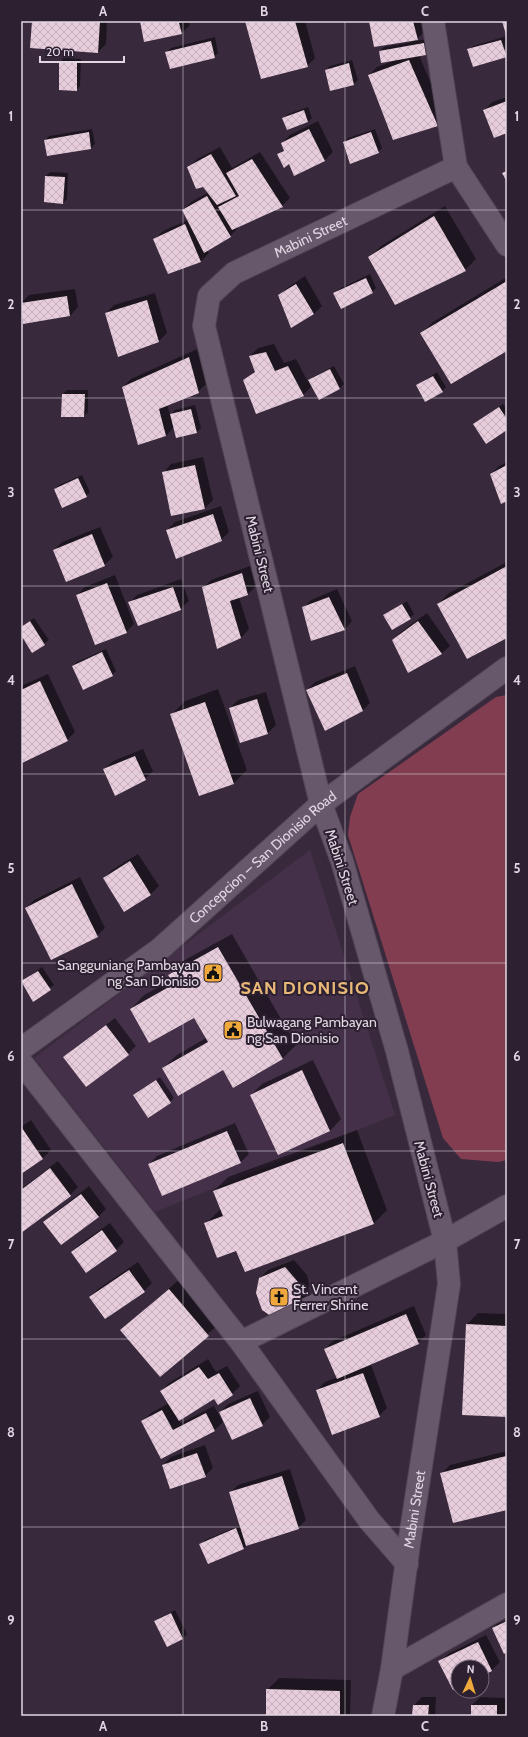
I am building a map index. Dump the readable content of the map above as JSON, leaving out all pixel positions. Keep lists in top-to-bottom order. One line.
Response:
{"streets":{"street":["Mabini Street","Concepcion – San Dionisio Road"]},"crossings":[["Mabini Street","Concepcion – San Dionisio Road"]],"districts":["SAN DIONISIO"],"places":{"public building":["Sangguniang Pambayan ng San Dionisio","Bulwagang Pambayan ng San Dionisio"],"church":["St. Vincent Ferrer Shrine"]},"scale_bar":"20 m","north":"top","grid":{"columns":["A","B","C"],"rows":["1","2","3","4","5","6","7","8","9"]}}
